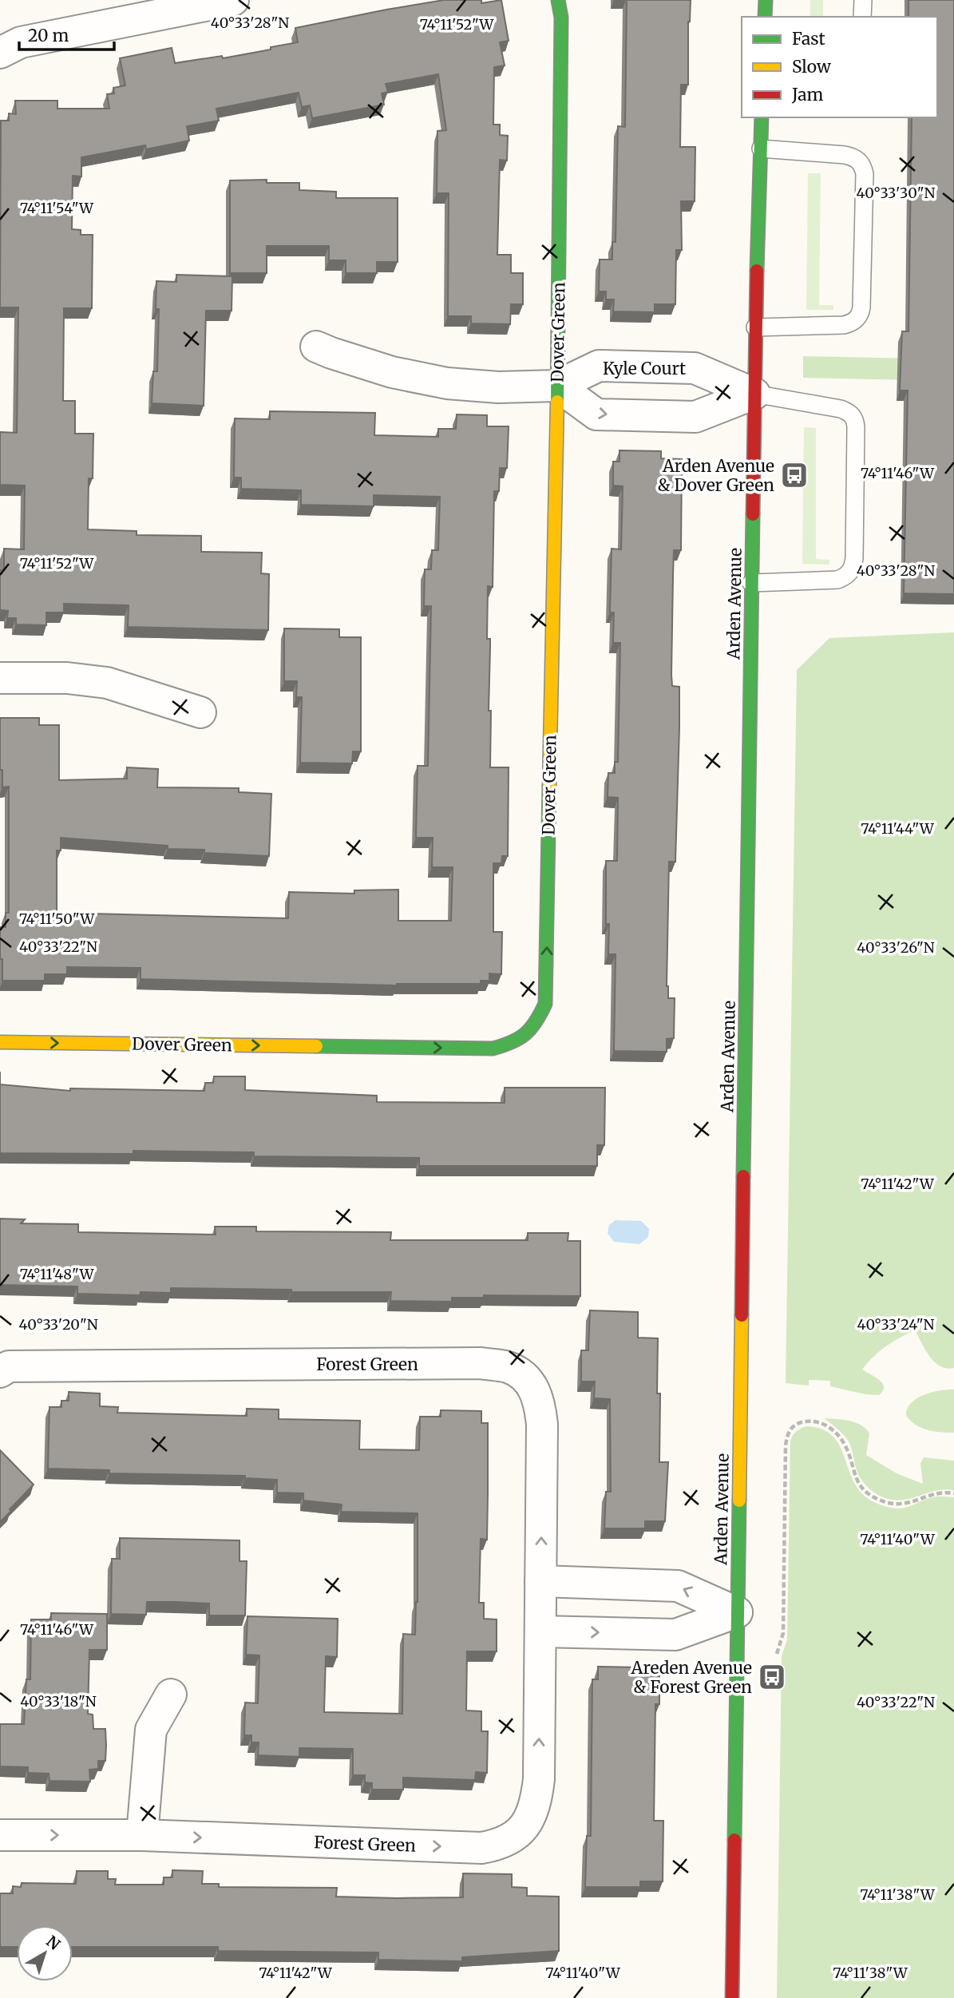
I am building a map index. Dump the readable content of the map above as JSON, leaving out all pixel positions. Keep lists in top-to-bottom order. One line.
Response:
{"streets":{"street":["Dover Green","Kyle Court","Arden Avenue","Forest Green"]},"crossings":[["Dover Green","Kyle Court"],["Kyle Court","Arden Avenue"]],"places":{"bus stop":["Arden Avenue & Dover Green","Areden Avenue & Forest Green"]},"legend":["Fast","Slow","Jam"],"scale_bar":"20 m","north":"top right","coordinates":["40°33'28\"N","74°11'52\"W","40°33'30\"N","74°11'54\"W","74°11'46\"W","74°11'44\"W","74°11'50\"W","40°33'22\"N","40°33'26\"N","74°11'42\"W","74°11'48\"W","40°33'20\"N","40°33'24\"N","74°11'40\"W","40°33'18\"N","74°11'38\"W"]}
